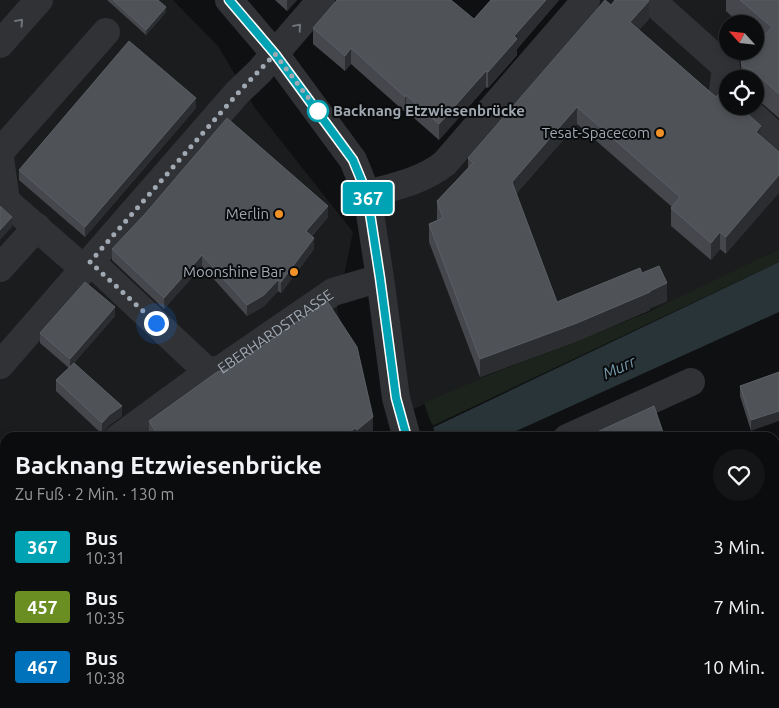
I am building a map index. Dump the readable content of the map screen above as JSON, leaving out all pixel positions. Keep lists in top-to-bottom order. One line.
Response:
{"streets":{"street":["EBERHARDSTRASSE"]},"water":["Murr"],"places":["Backnang Etzwiesenbrücke","Tesat-Spacecom","Merlin","Moonshine Bar"],"lines":["bus line 367"],"north":"top left","page":{"on_map":"367","heading":["Backnang Etzwiesenbrücke","Zu Fuß · 2 Min. · 130 m"],"list":[{"mark":"367","name":"Bus","note":"10:31","value":"3 Min."},{"mark":"457","name":"Bus","note":"10:35","value":"7 Min."},{"mark":"467","name":"Bus","note":"10:38","value":"10 Min."}]}}
